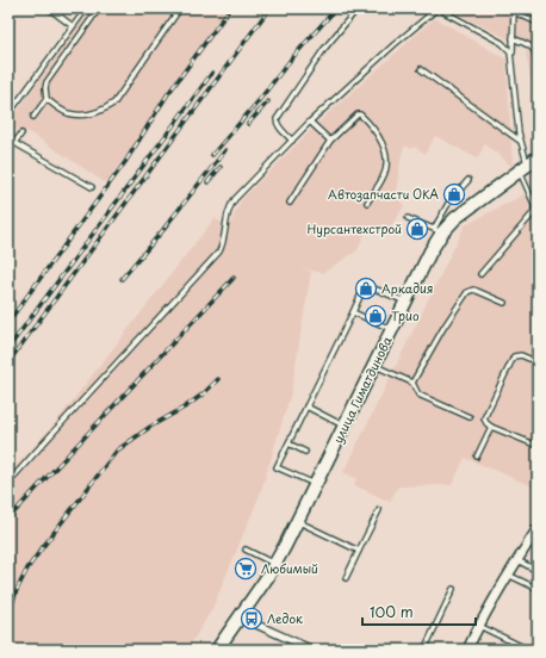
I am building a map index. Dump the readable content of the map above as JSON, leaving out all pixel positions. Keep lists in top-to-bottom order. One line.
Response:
{"streets":{"main road":["улица Гиматдинова"]},"places":{"shop":["Автозапчасти ОКА","Нурсантехстрой","Аркадия","Трио"],"supermarket":["Любимый"],"bus stop":["Ледок"]},"scale_bar":"100 m"}
